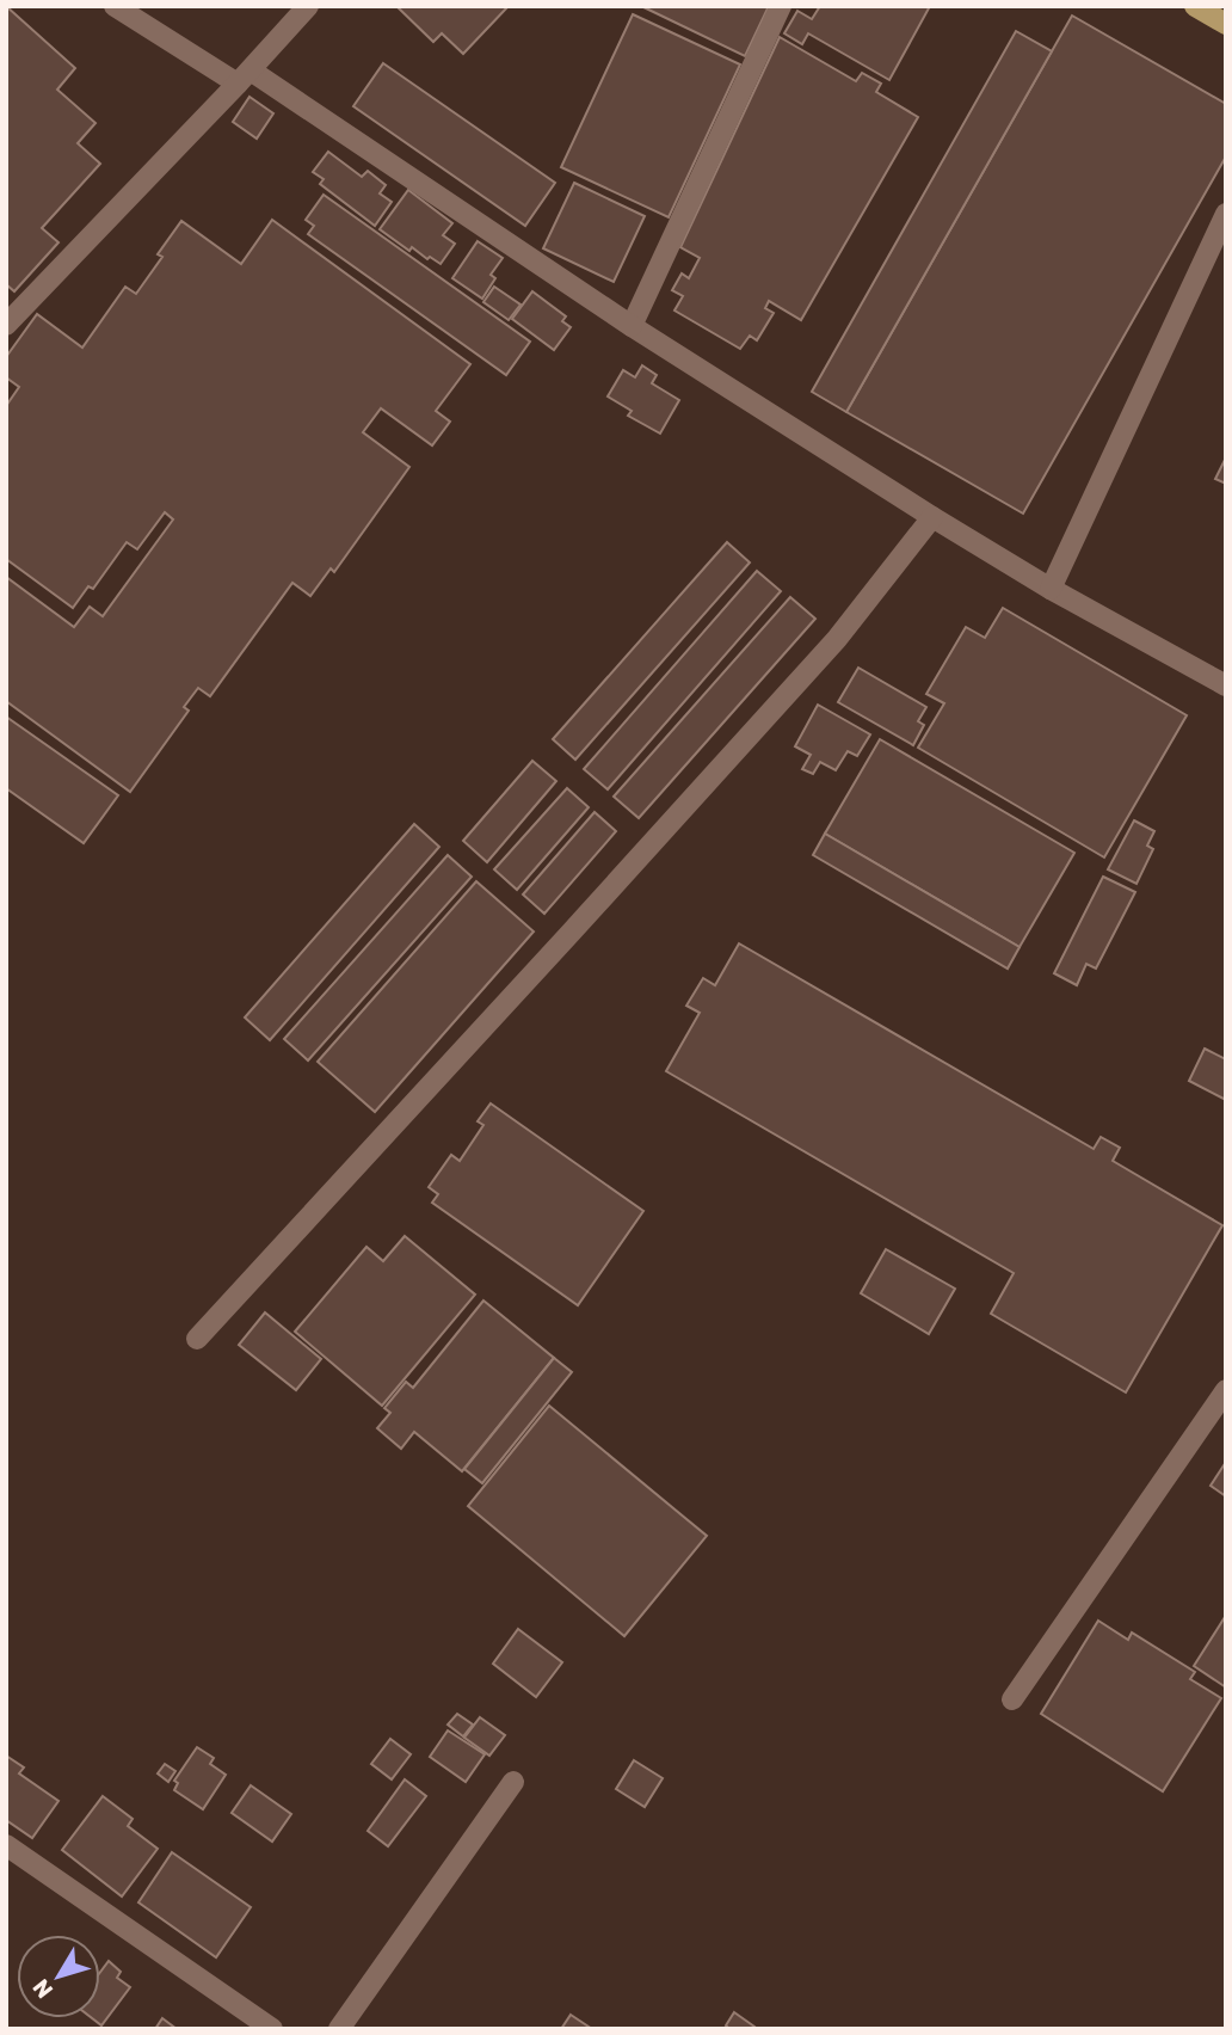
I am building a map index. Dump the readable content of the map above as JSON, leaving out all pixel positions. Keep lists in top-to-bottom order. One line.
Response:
{"north":"bottom left"}
